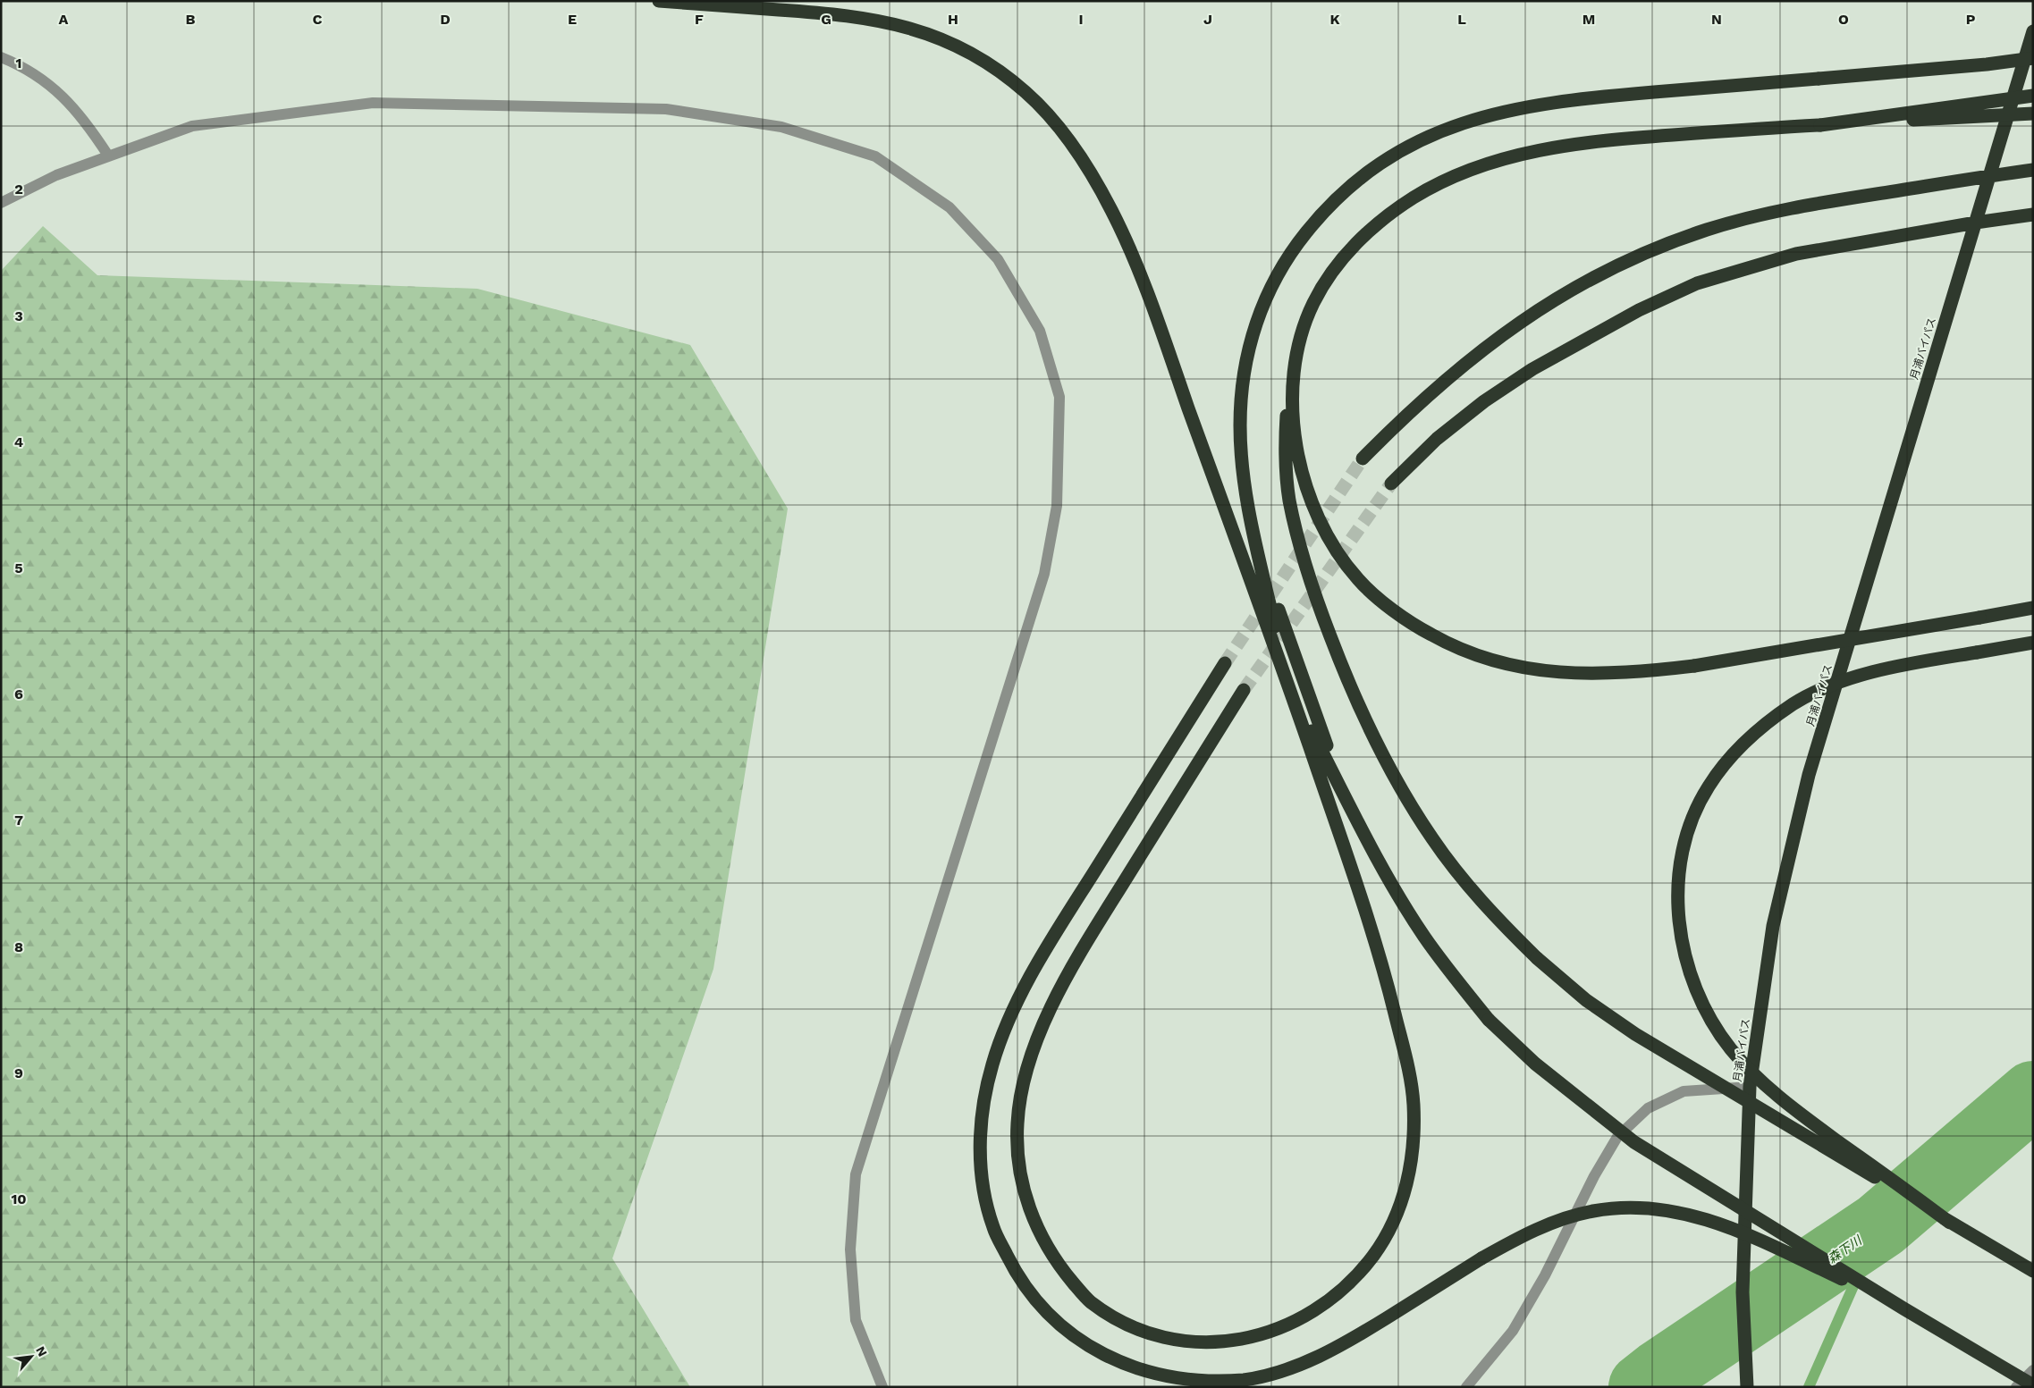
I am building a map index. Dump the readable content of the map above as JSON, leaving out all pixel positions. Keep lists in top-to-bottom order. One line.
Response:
{"streets":{"highway":["月浦バイパス"]},"water":["森下川"],"north":"top right","grid":{"columns":["A","B","C","D","E","F","G","H","I","J","K","L","M","N","O","P"],"rows":["1","2","3","4","5","6","7","8","9","10"]}}
